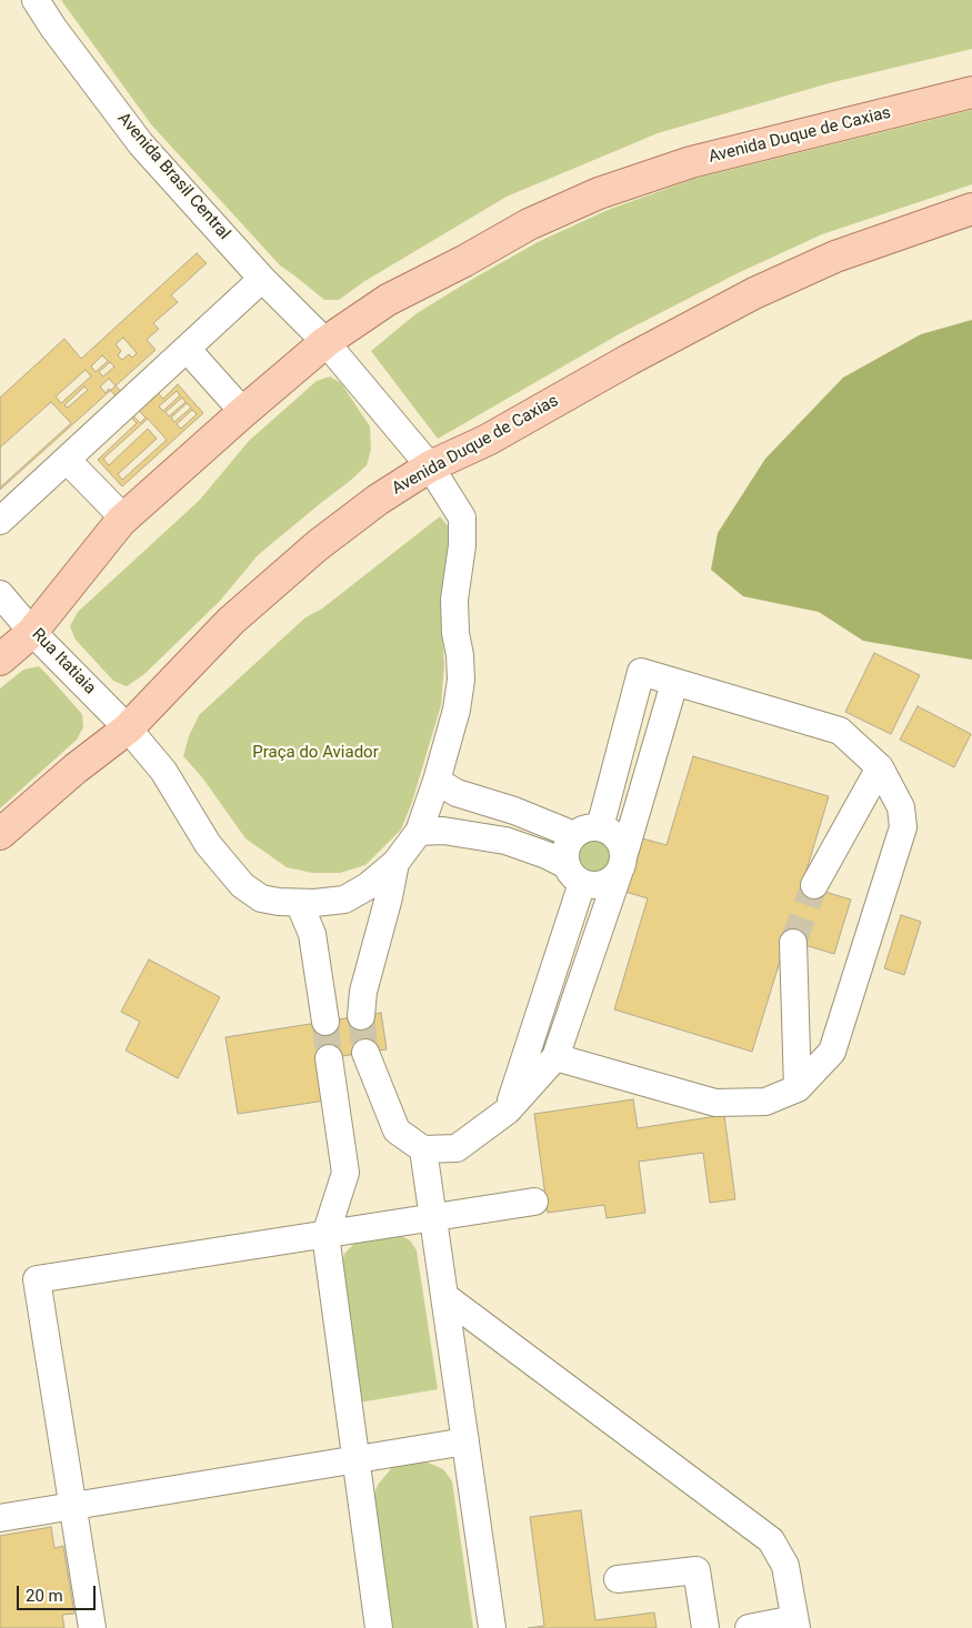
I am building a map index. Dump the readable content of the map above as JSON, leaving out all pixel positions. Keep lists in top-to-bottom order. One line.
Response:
{"streets":{"main road":["Avenida Duque de Caxias"],"street":["Avenida Brasil Central","Rua Itatiaia"]},"crossings":[["Avenida Duque de Caxias","Avenida Brasil Central"],["Avenida Duque de Caxias","Rua Itatiaia"],["Avenida Brasil Central","Rua Itatiaia"]],"parks":["Praça do Aviador"],"scale_bar":"20 m"}
